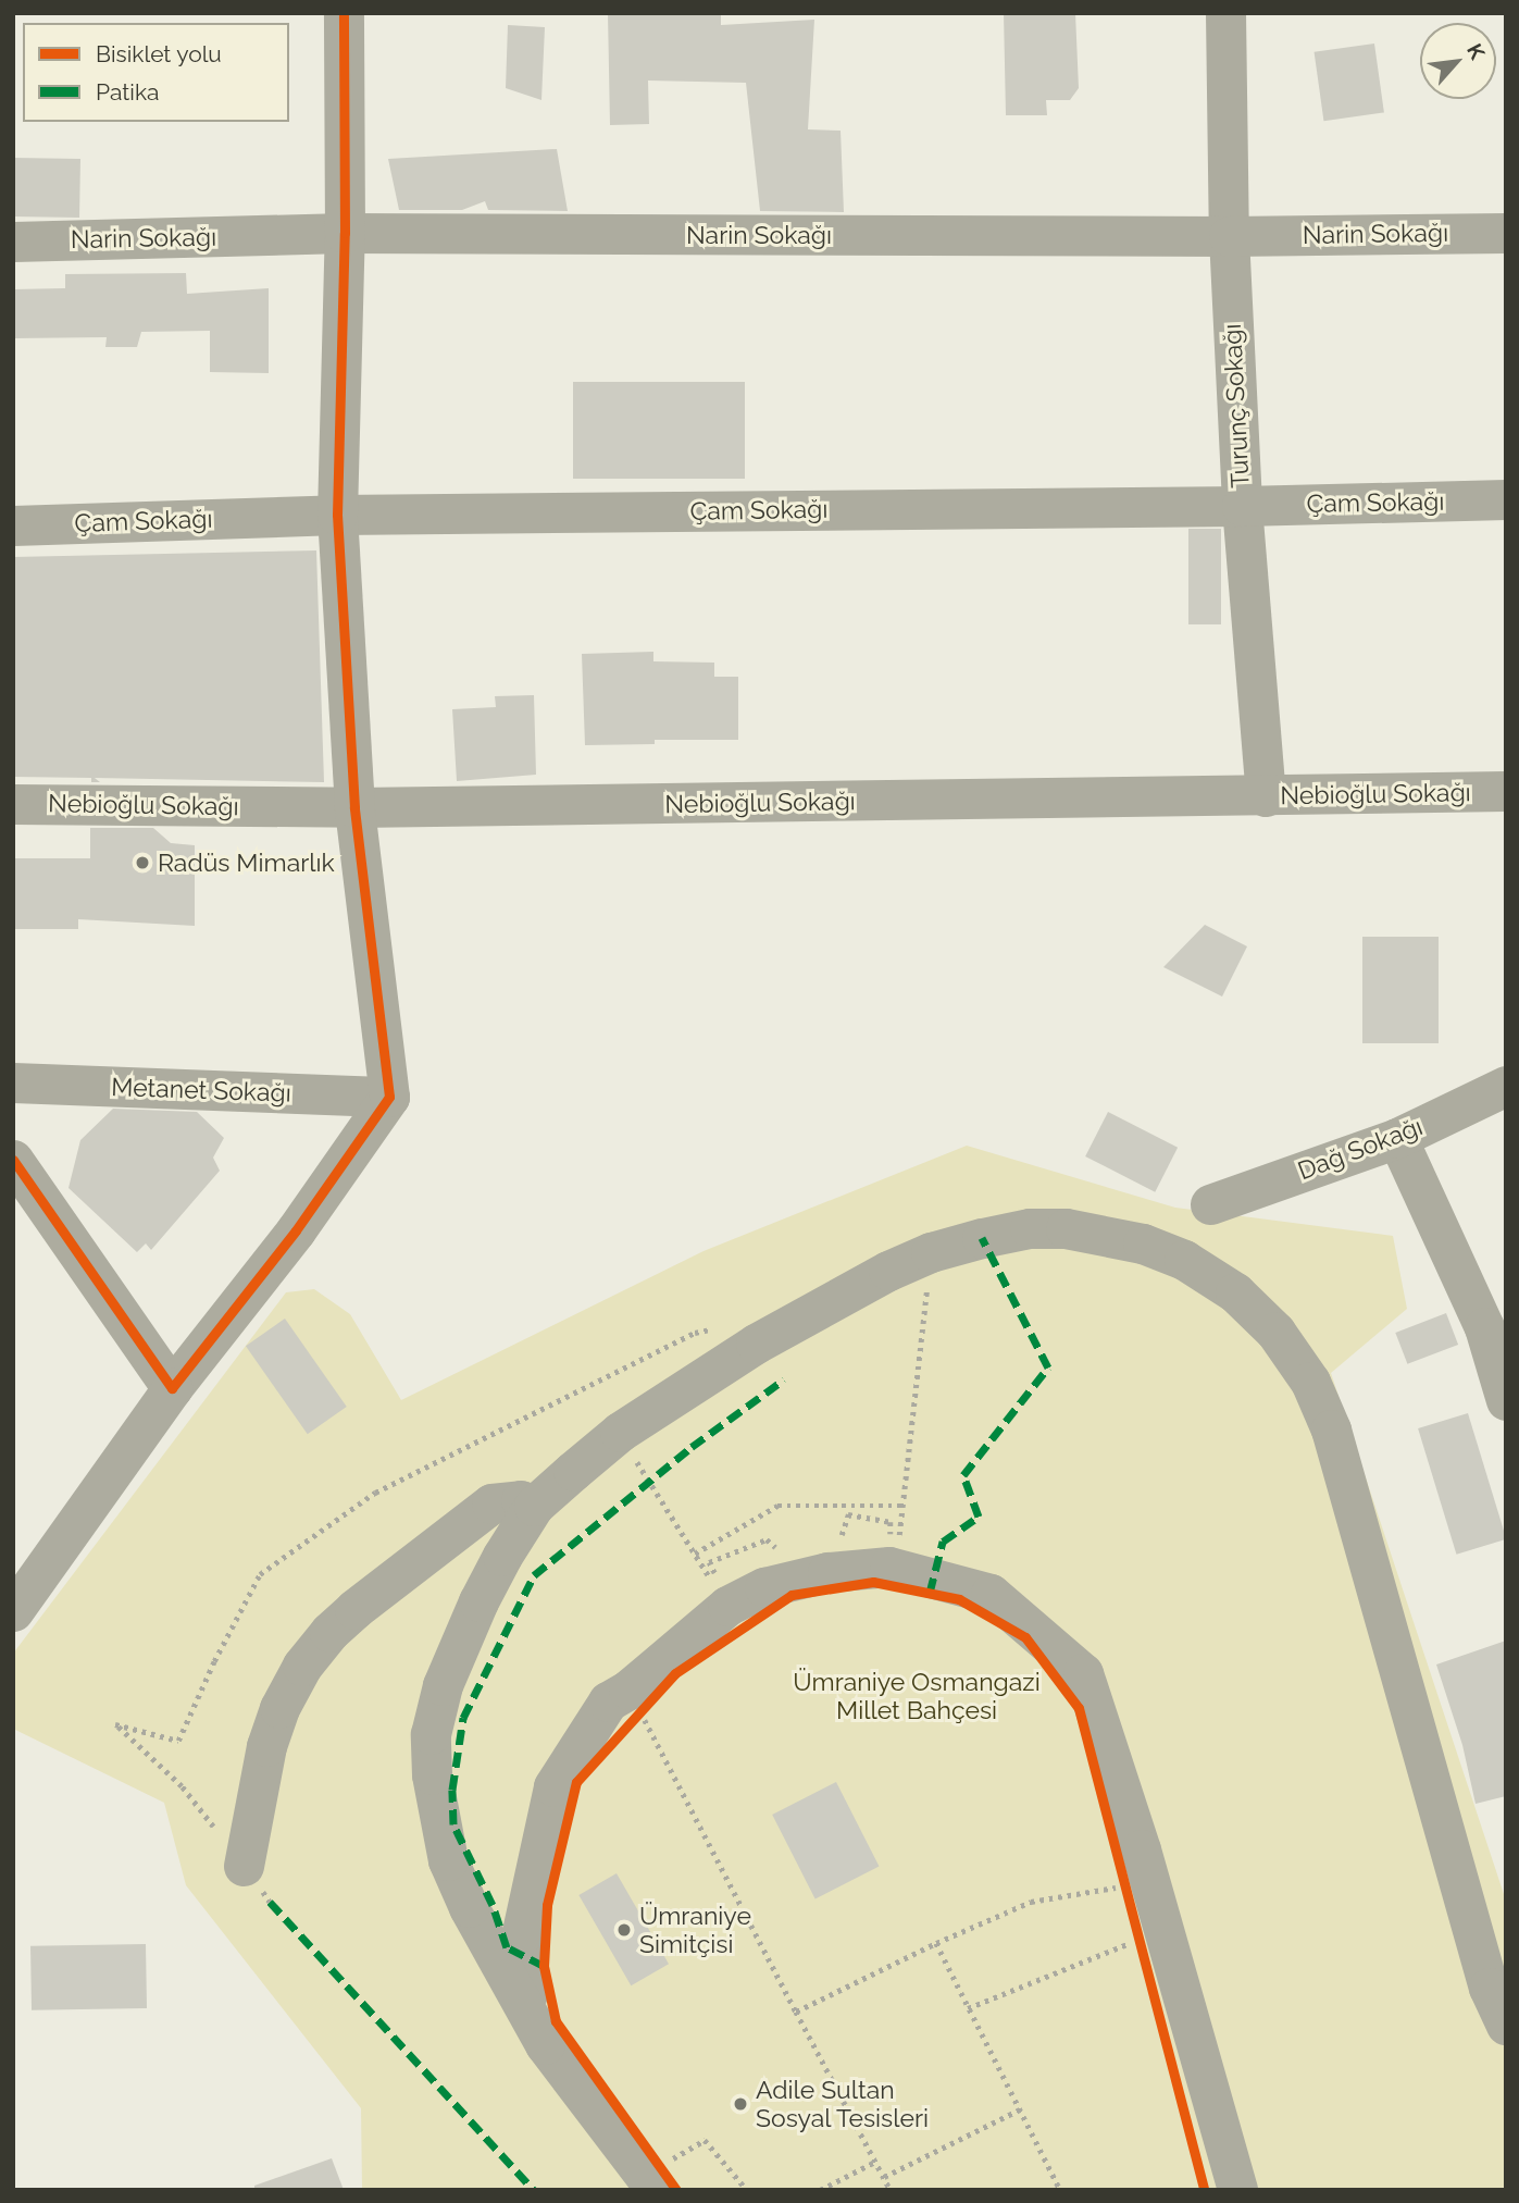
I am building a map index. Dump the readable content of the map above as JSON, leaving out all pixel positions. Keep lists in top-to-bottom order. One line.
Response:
{"streets":{"street":["Narin Sokağı","Turunç Sokağı","Çam Sokağı","Nebioğlu Sokağı","Metanet Sokağı","Dağ Sokağı"]},"crossings":[["Narin Sokağı","Turunç Sokağı"],["Turunç Sokağı","Çam Sokağı"],["Turunç Sokağı","Nebioğlu Sokağı"]],"parks":["Ümraniye Osmangazi Millet Bahçesi"],"places":["Radüs Mimarlık","Ümraniye Simitçisi","Adile Sultan Sosyal Tesisleri"],"legend":["Bisiklet yolu","Patika"],"north":"top right"}
